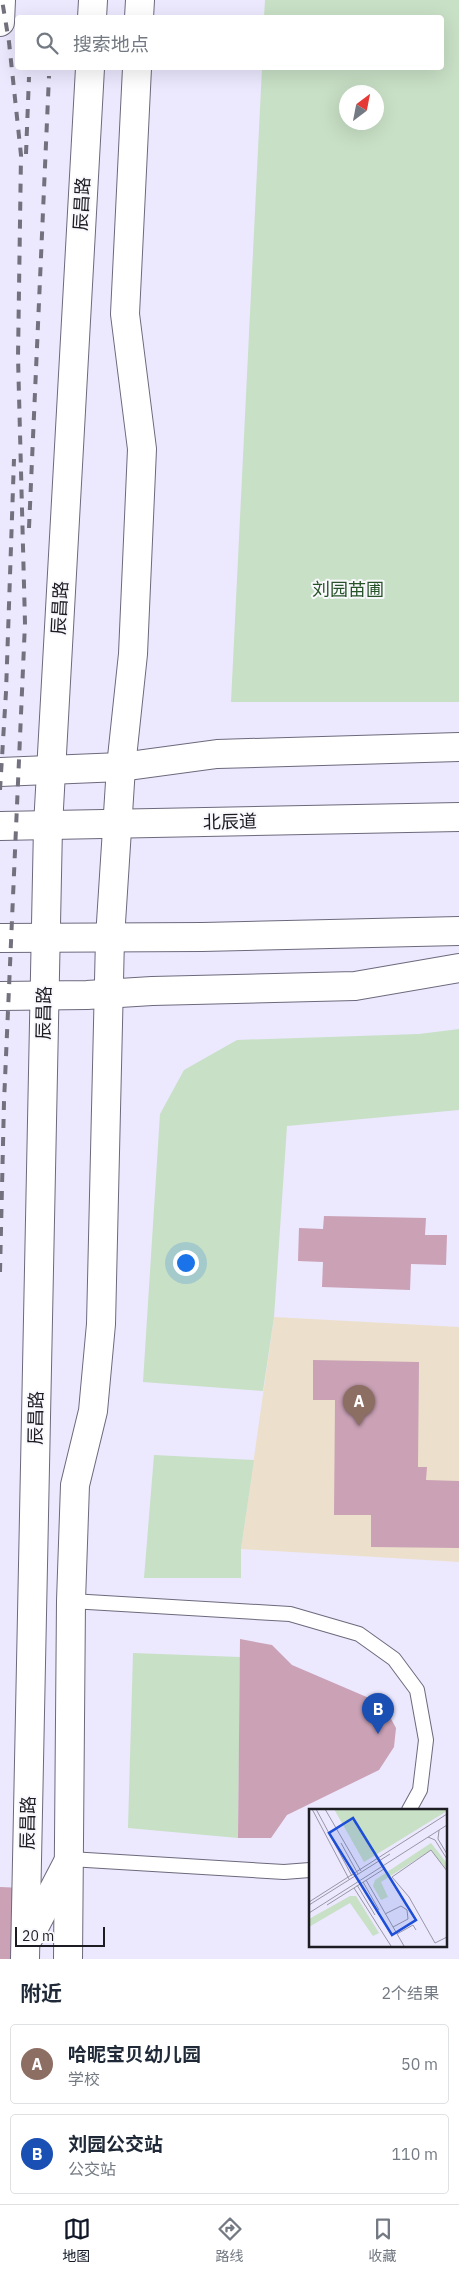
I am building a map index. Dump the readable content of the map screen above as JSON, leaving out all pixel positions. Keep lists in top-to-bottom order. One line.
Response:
{"streets":{"main road":["辰昌路","北辰道"]},"crossings":[["辰昌路","北辰道"]],"parks":["刘园苗圃"],"scale_bar":"20 m","north":"top right","page":{"search":"搜索地点","pins":["A","B"],"scale":"20 m","heading":["附近","2个结果"],"list":[{"mark":"A","name":"哈昵宝贝幼儿园","note":"学校","value":"50 m"},{"mark":"B","name":"刘园公交站","note":"公交站","value":"110 m"}],"nav":["地图","路线","收藏"]}}
